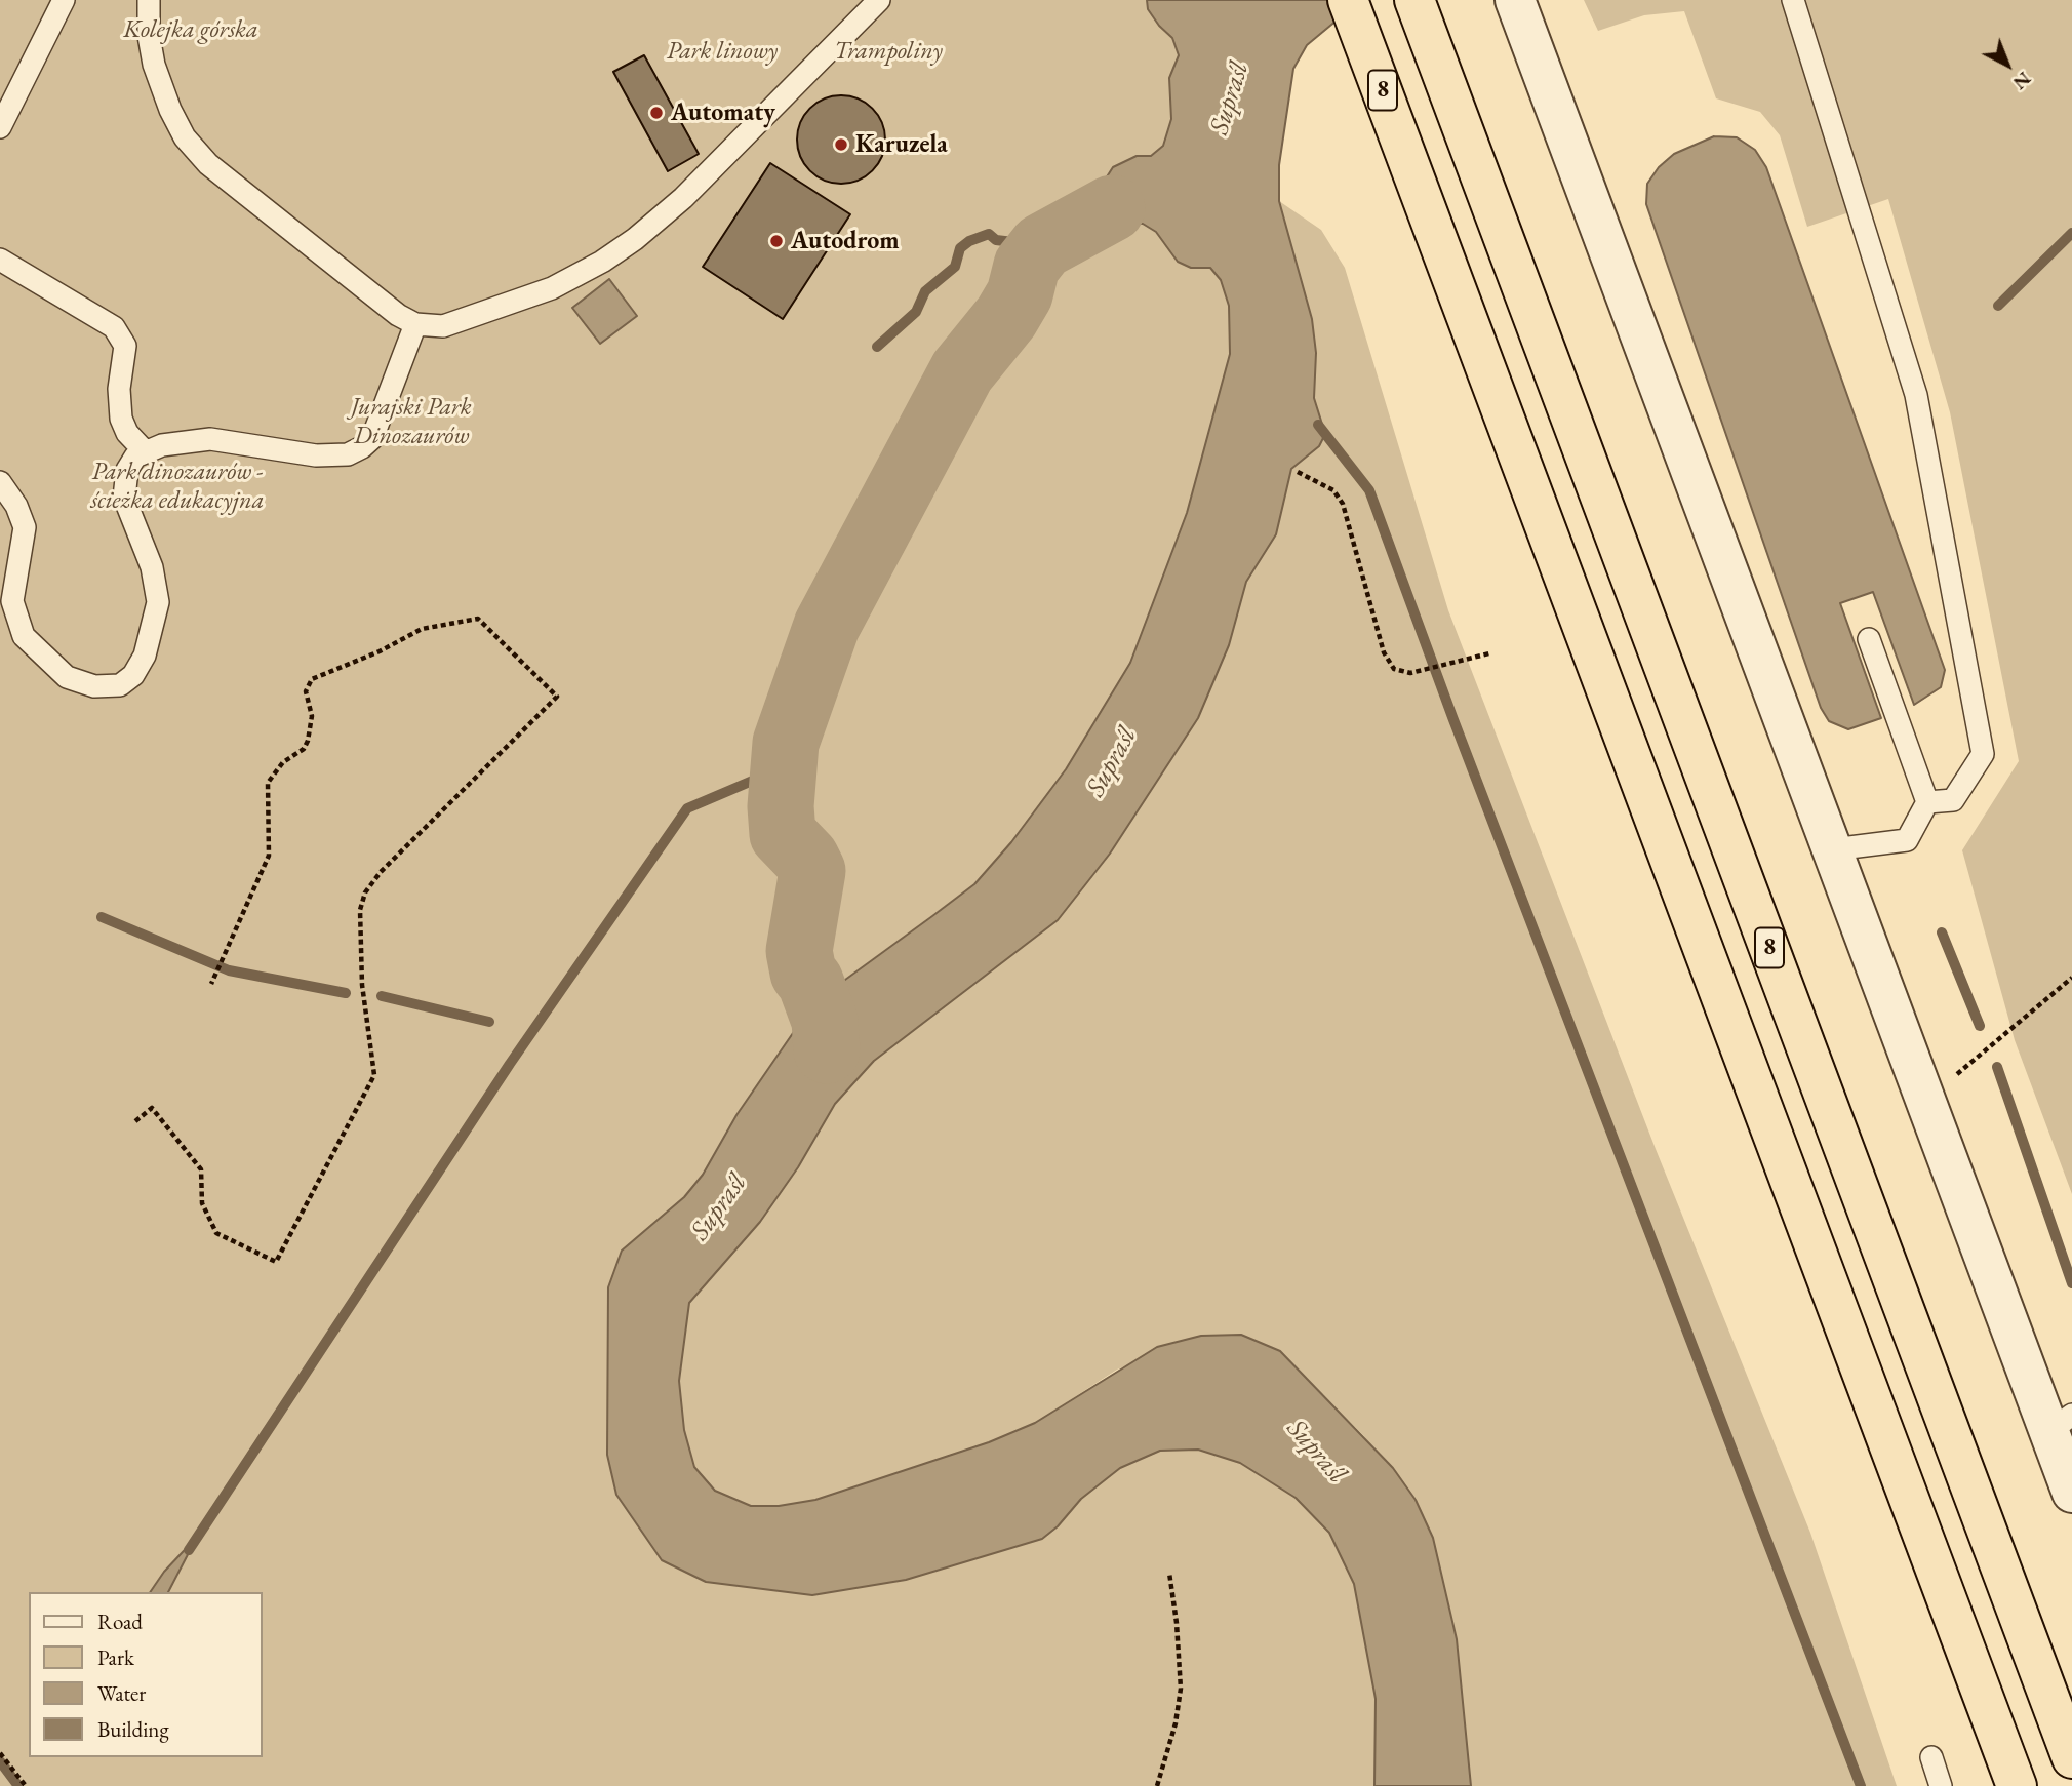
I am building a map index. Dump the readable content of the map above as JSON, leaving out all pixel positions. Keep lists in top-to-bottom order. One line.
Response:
{"streets":{"highway":["8"]},"water":["Supraśl"],"parks":["Kolejka górska","Park linowy","Trampoliny","Jurajski Park Dinozaurów","Park dinozaurów - ścieżka edukacyjna"],"places":["Automaty","Karuzela","Autodrom"],"legend":["Road","Park","Water","Building"],"north":"bottom right"}
